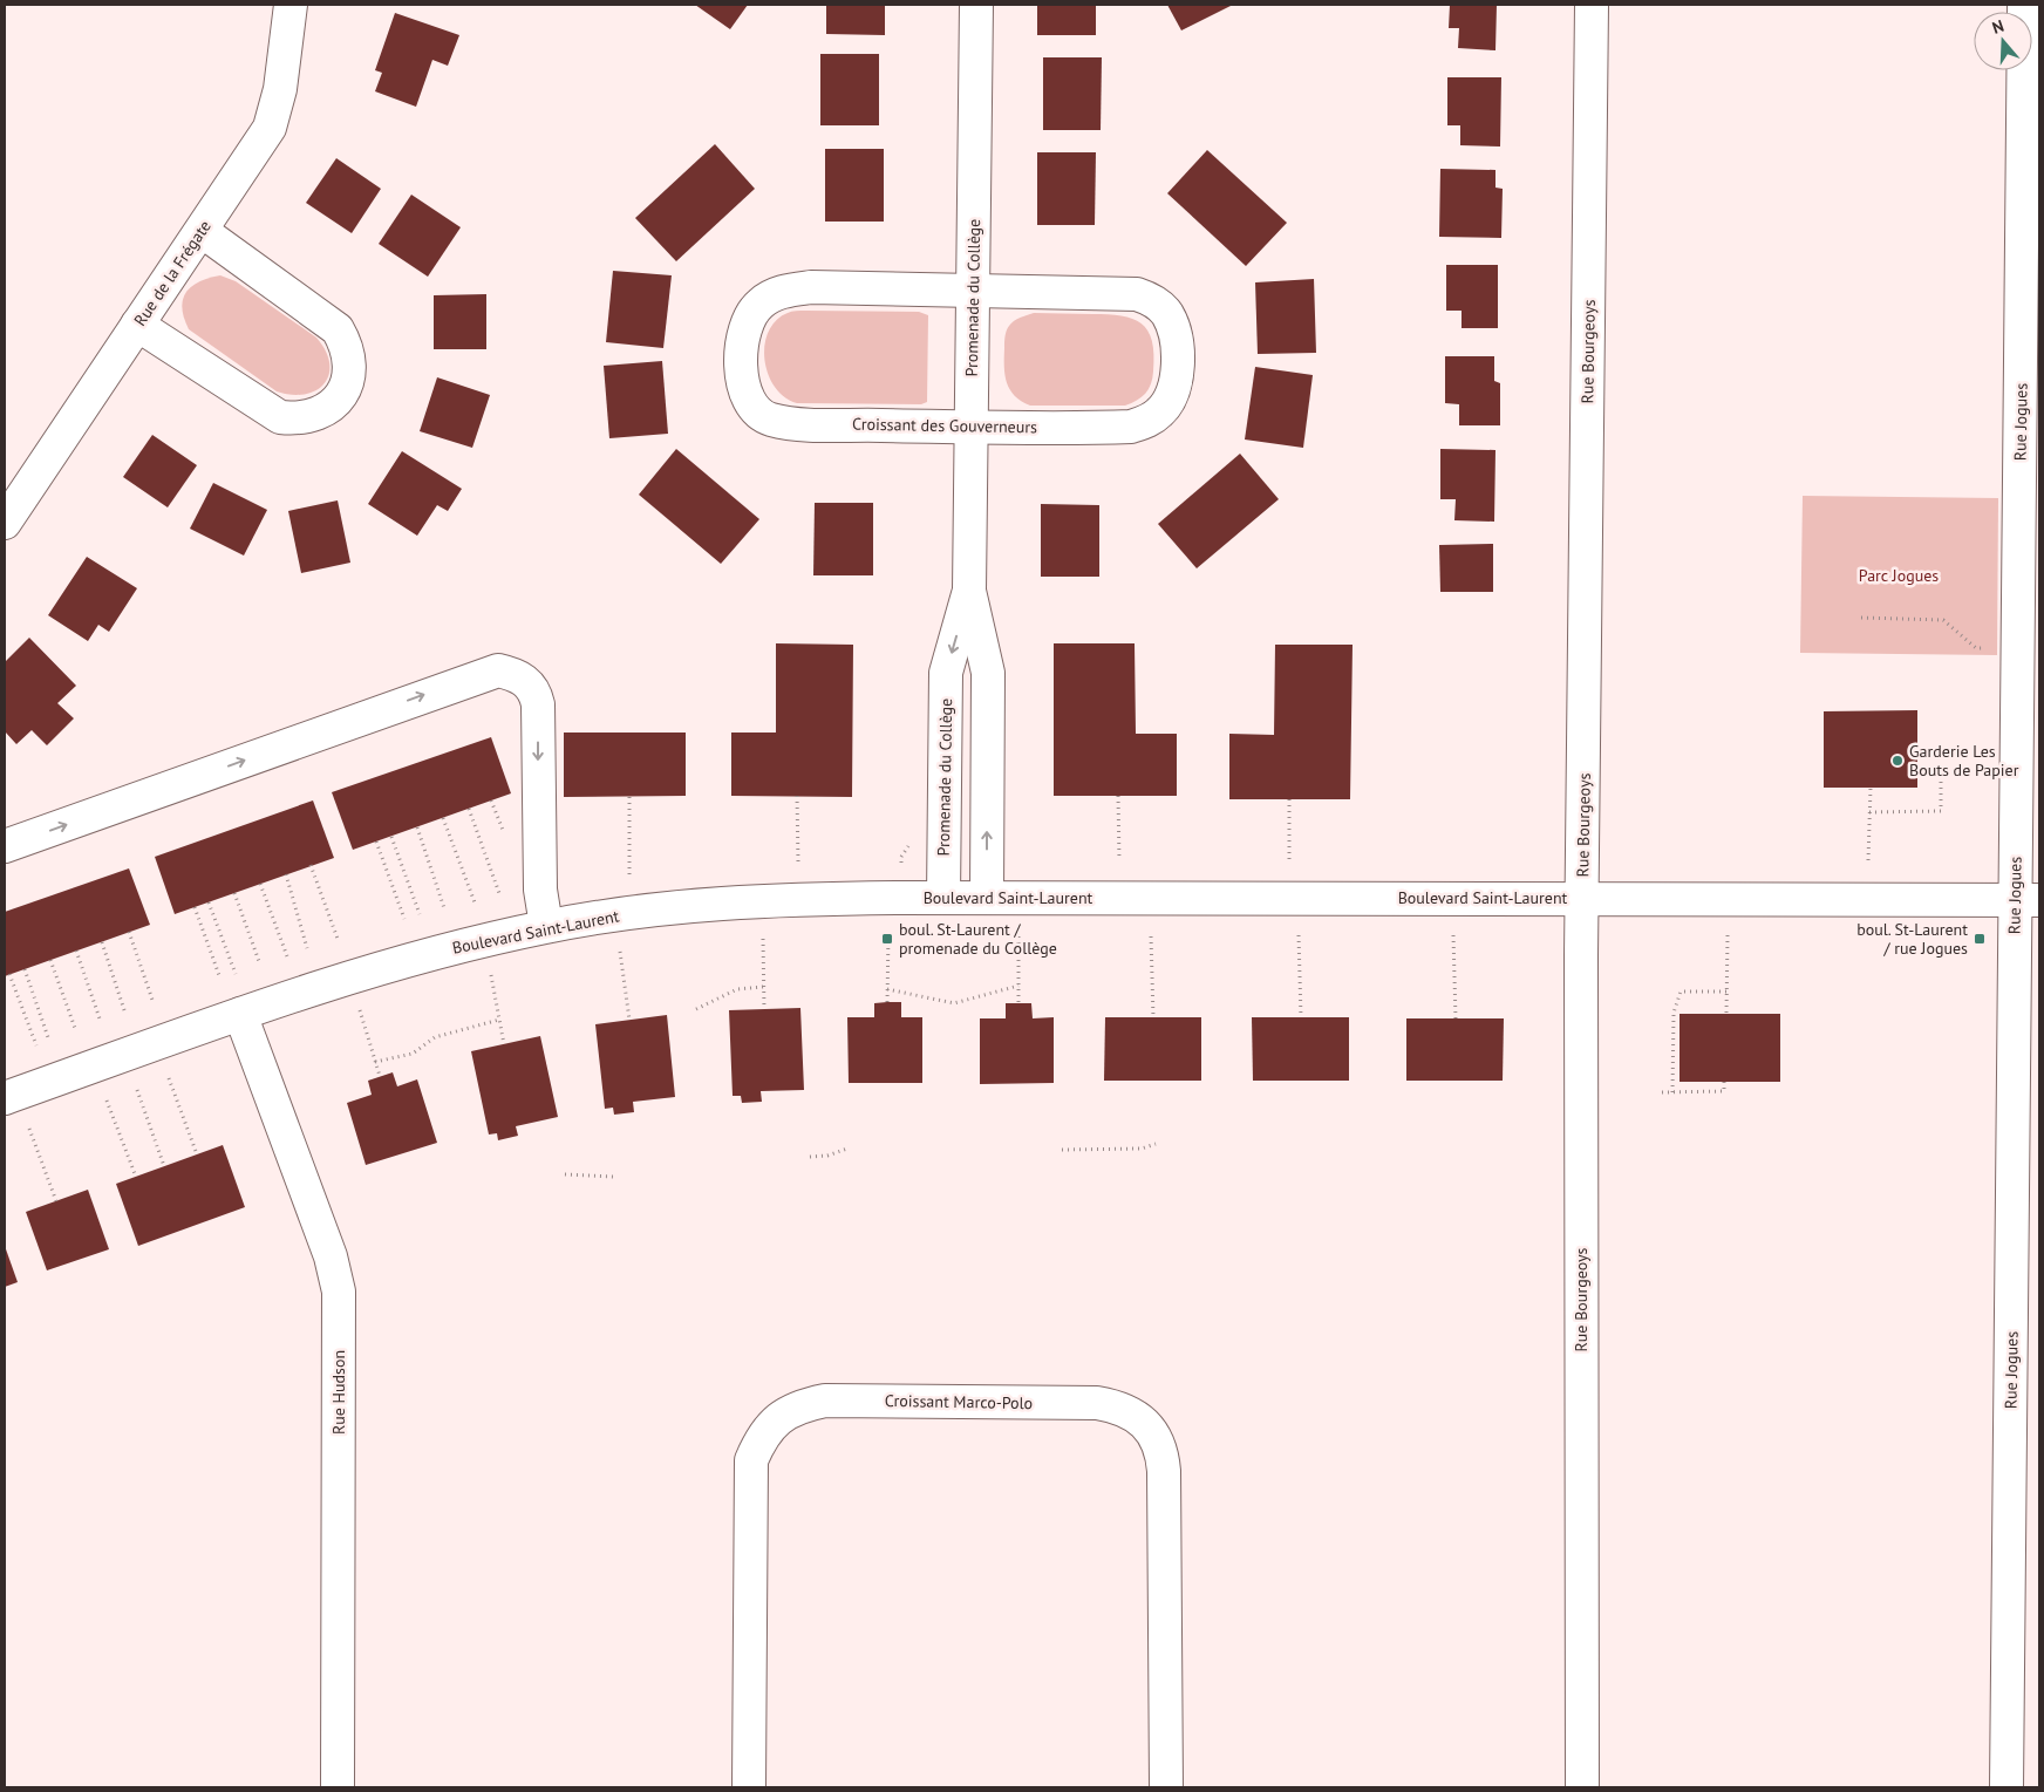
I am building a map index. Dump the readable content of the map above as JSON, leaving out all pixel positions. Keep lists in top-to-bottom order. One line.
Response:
{"streets":{"street":["Rue de la Frégate","Promenade du Collège","Rue Bourgeoys","Rue Jogues","Croissant des Gouverneurs","Boulevard Saint-Laurent","Rue Hudson","Croissant Marco-Polo"]},"crossings":[["Promenade du Collège","Croissant des Gouverneurs"],["Promenade du Collège","Boulevard Saint-Laurent"],["Rue Bourgeoys","Boulevard Saint-Laurent"],["Rue Jogues","Boulevard Saint-Laurent"],["Boulevard Saint-Laurent","Rue Hudson"]],"parks":["Parc Jogues"],"places":{"other":["Garderie Les Bouts de Papier"],"transit":["boul. St-Laurent / promenade du Collège","boul. St-Laurent / rue Jogues"]},"north":"top"}
